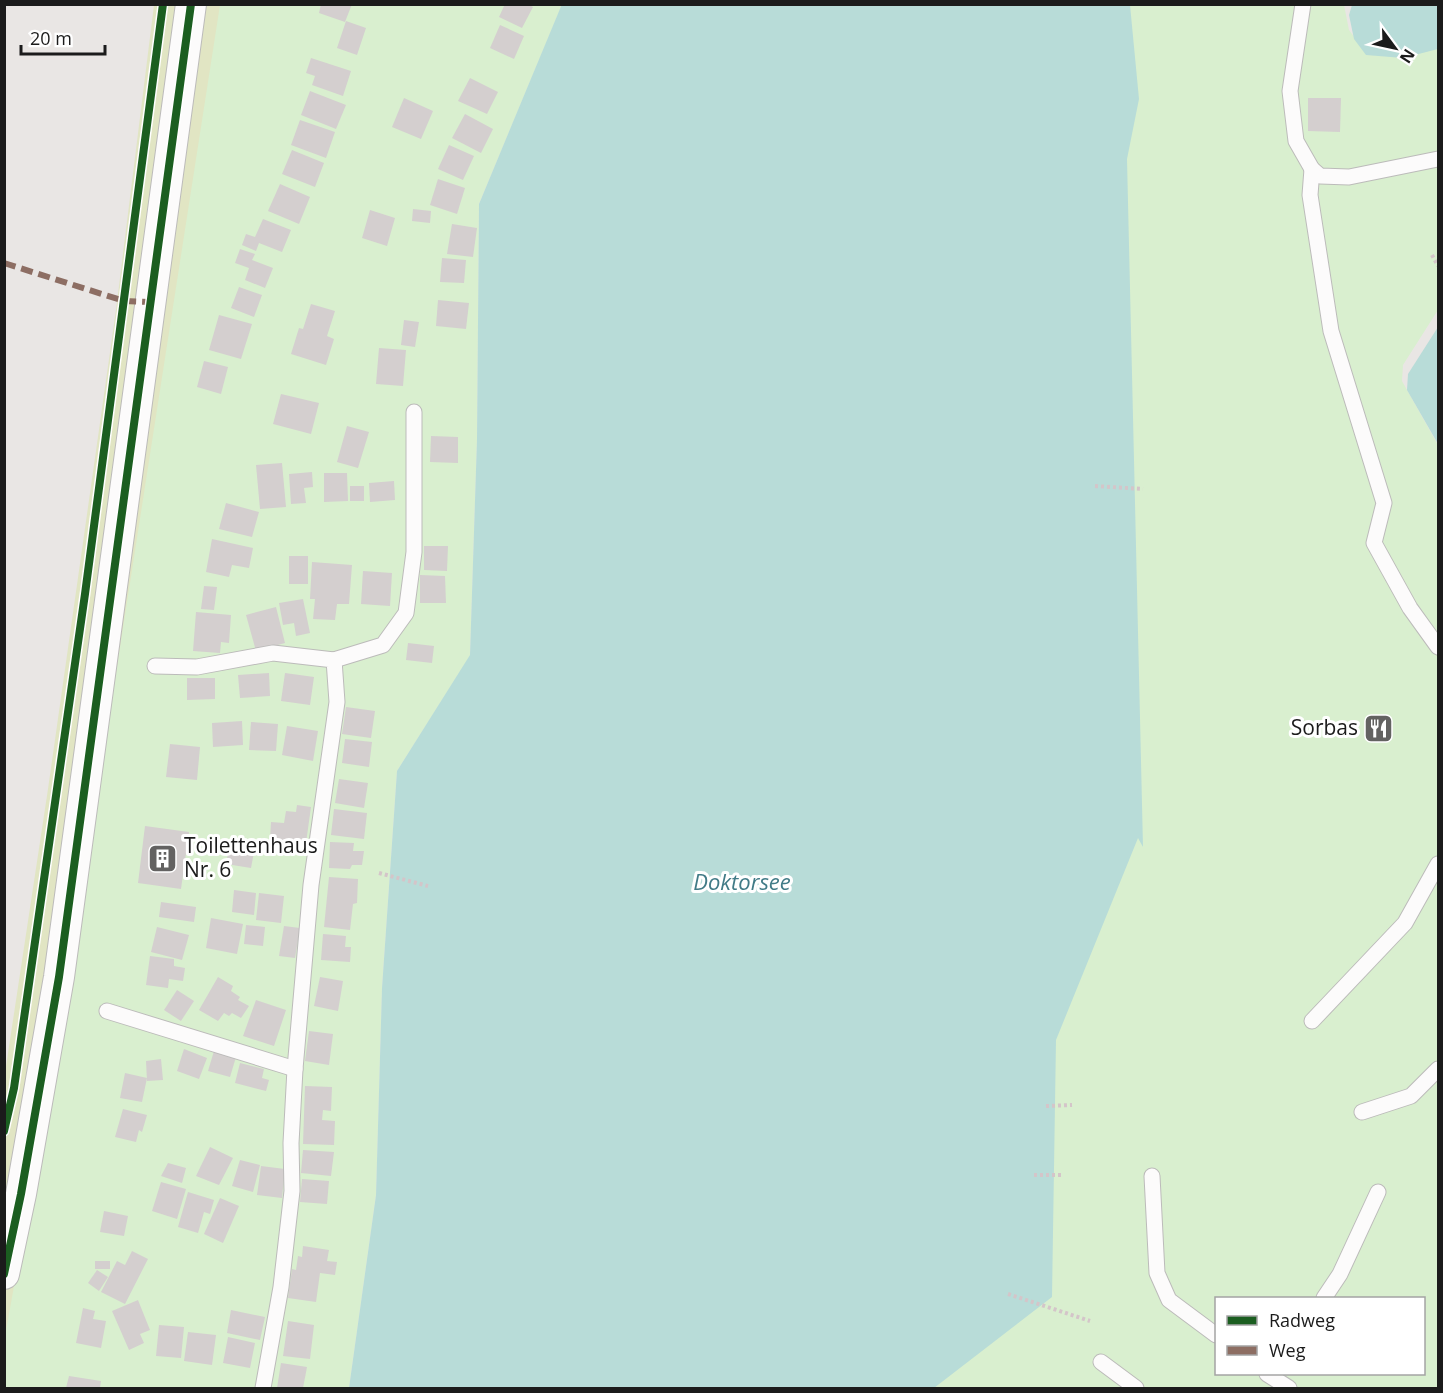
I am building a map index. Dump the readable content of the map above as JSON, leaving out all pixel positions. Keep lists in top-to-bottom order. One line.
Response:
{"water":["Doktorsee"],"places":{"restaurant":["Sorbas"],"building":["Toilettenhaus Nr. 6"]},"legend":["Radweg","Weg"],"scale_bar":"20 m","north":"bottom right"}
